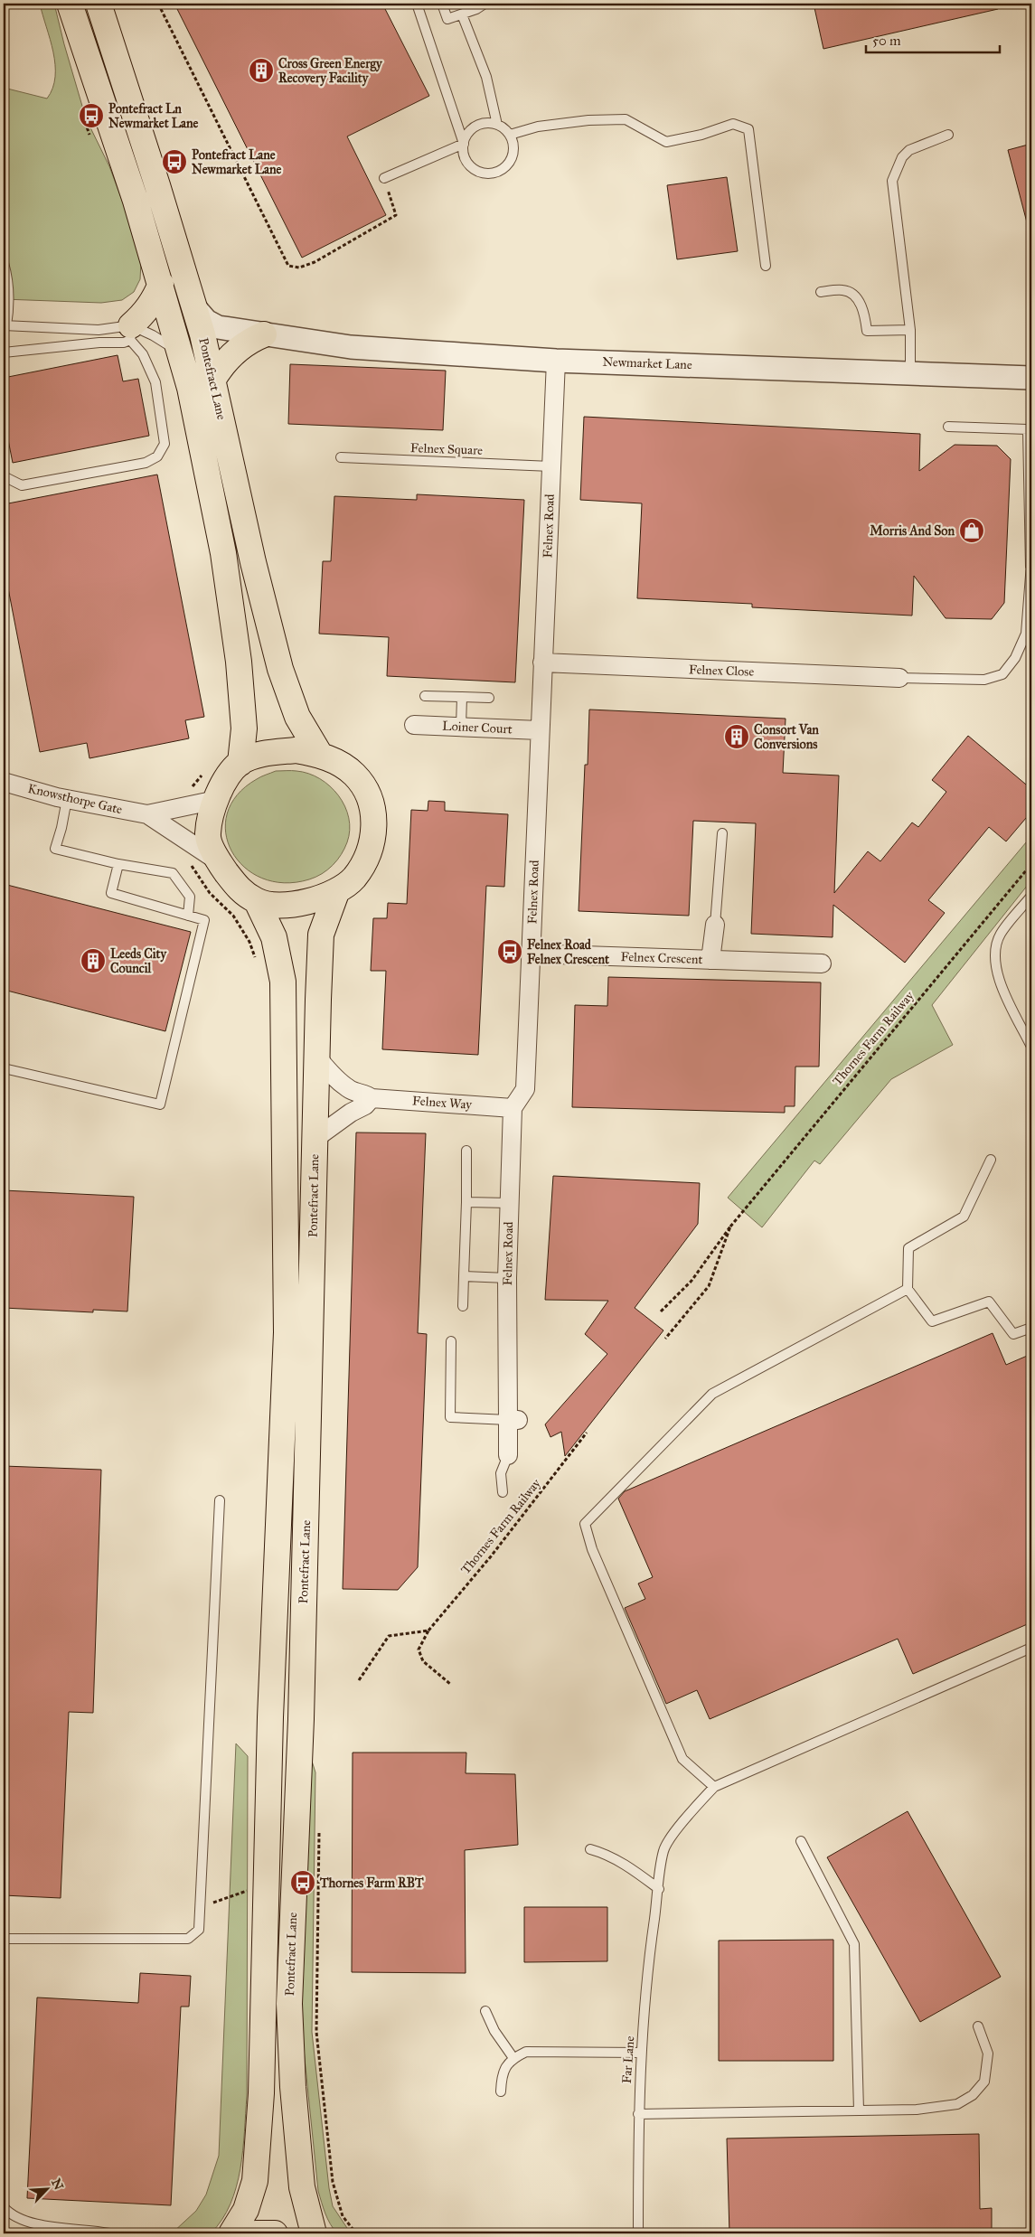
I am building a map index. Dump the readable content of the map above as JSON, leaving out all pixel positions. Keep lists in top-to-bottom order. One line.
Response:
{"streets":{"highway":["Pontefract Lane"],"street":["Newmarket Lane","Felnex Road","Felnex Close","Loiner Court","Knowsthorpe Gate","Felnex Crescent","Felnex Way"],"lane":["Felnex Square","Far Lane"],"path":["Thornes Farm Railway"]},"crossings":[["Newmarket Lane","Pontefract Lane"],["Newmarket Lane","Felnex Road"],["Pontefract Lane","Knowsthorpe Gate"],["Pontefract Lane","Felnex Way"],["Felnex Square","Felnex Road"],["Felnex Road","Felnex Close"],["Felnex Road","Loiner Court"],["Felnex Road","Felnex Crescent"],["Felnex Road","Felnex Way"]],"places":{"building":["Cross Green Energy Recovery Facility","Consort Van Conversions","Leeds City Council"],"bus stop":["Pontefract Ln Newmarket Lane","Pontefract Lane Newmarket Lane","Felnex Road Felnex Crescent","Thornes Farm RBT"],"shop":["Morris And Son"]},"scale_bar":"50 m","north":"top right"}
